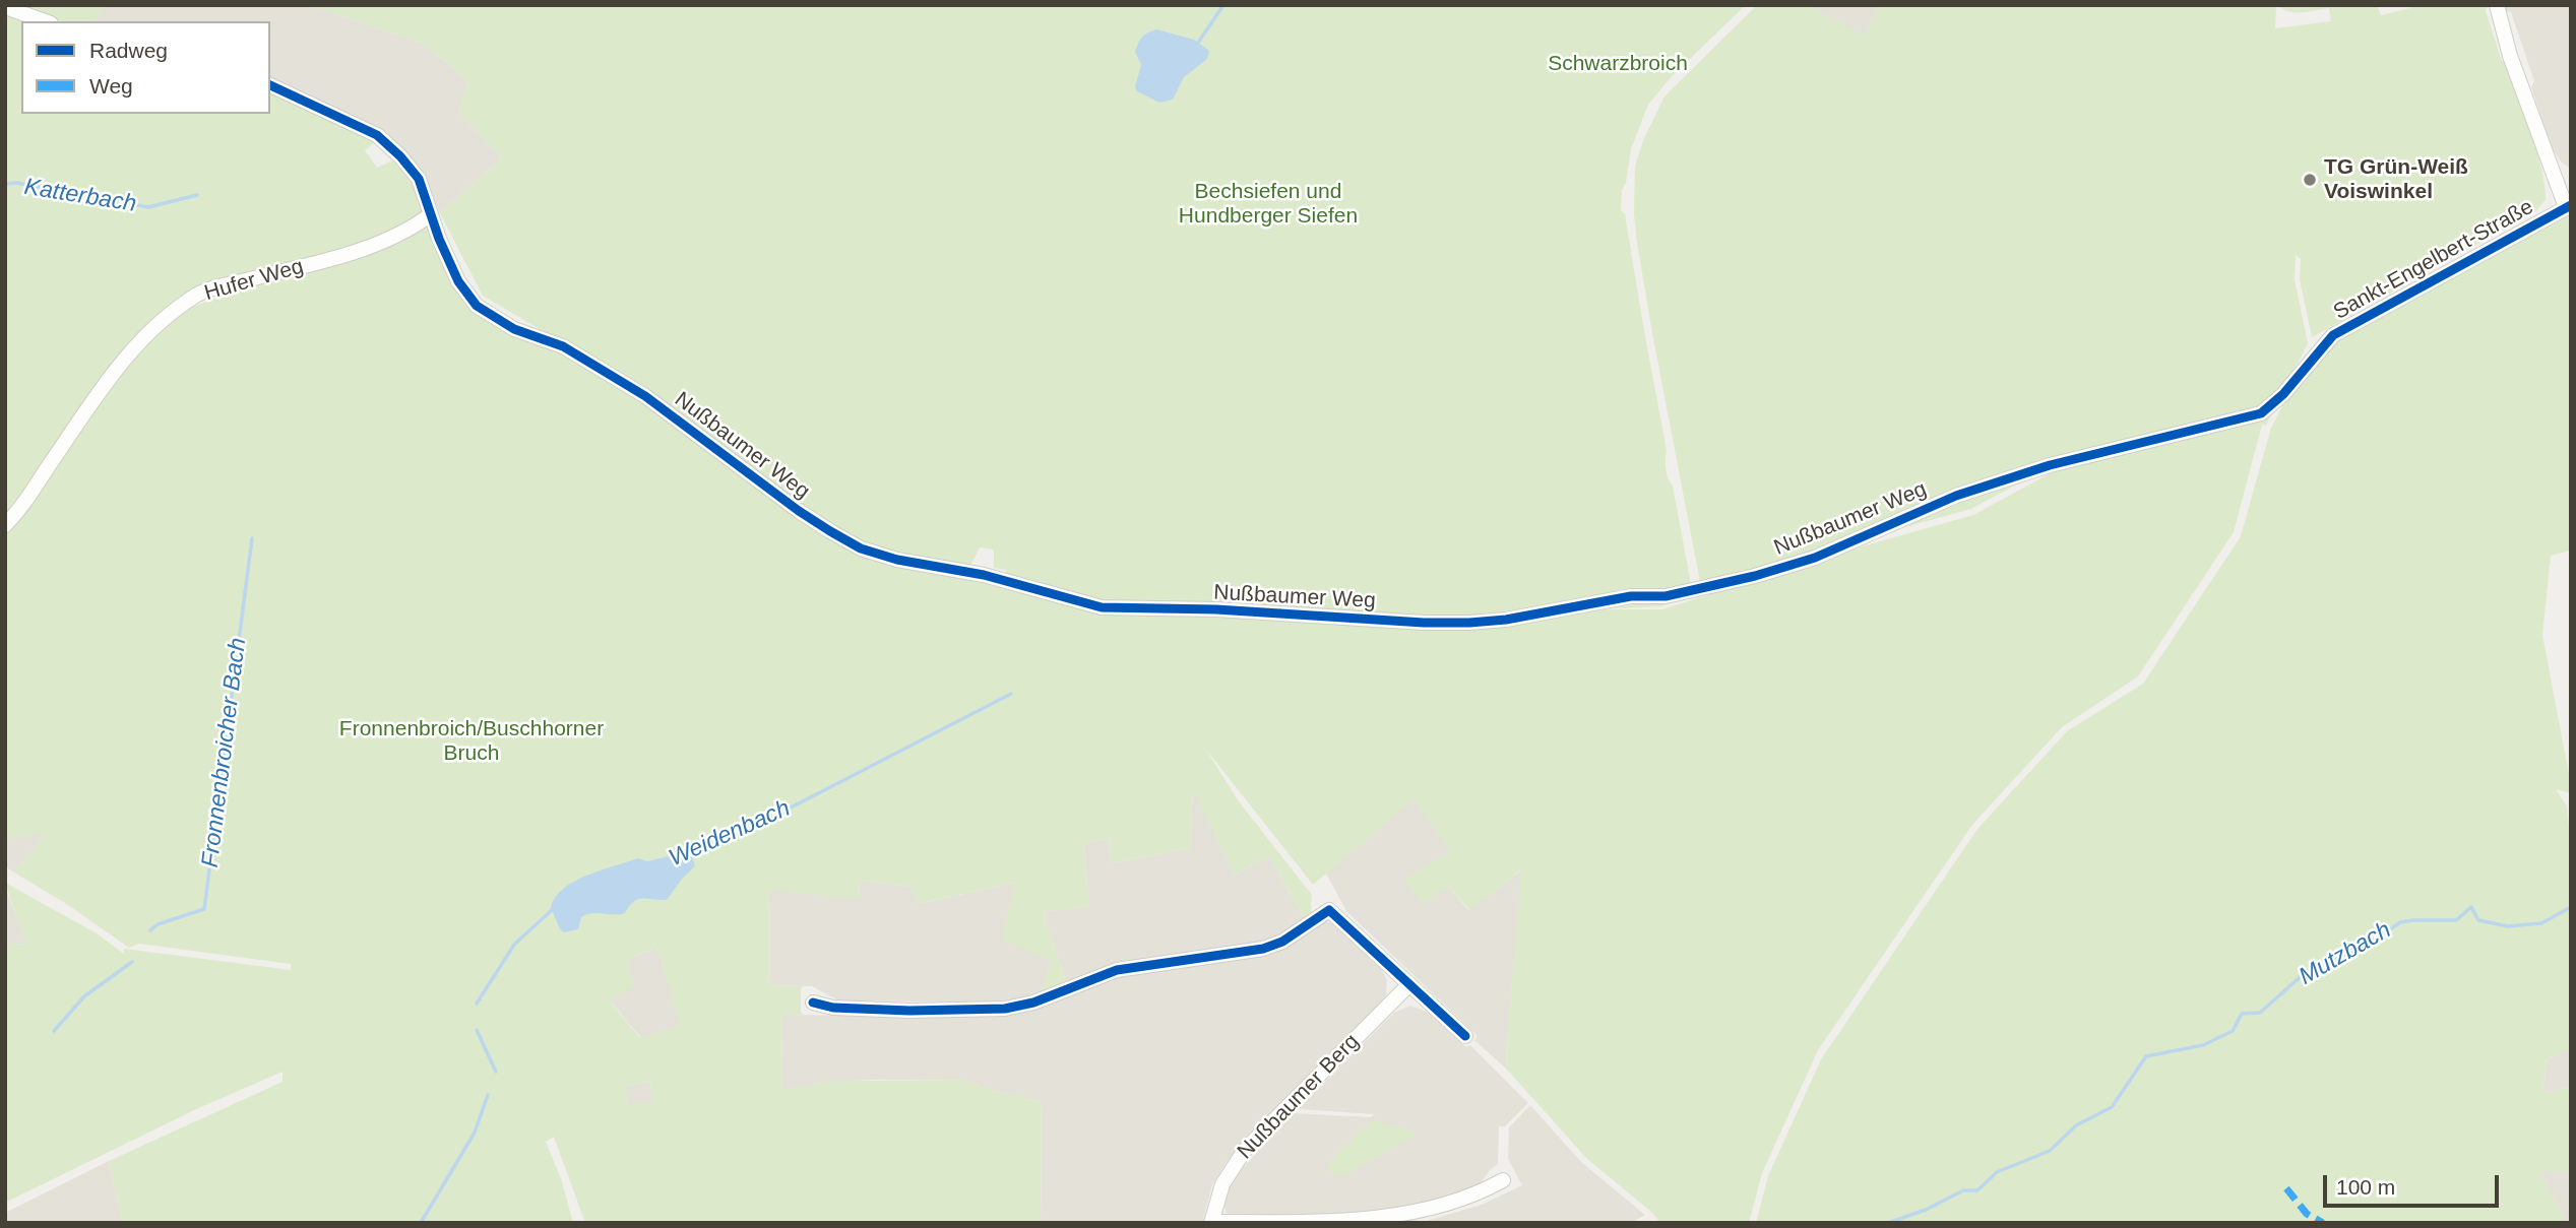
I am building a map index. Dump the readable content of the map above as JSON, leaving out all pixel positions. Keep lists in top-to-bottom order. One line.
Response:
{"streets":{"street":["Sankt-Engelbert-Straße","Hufer Weg","Nußbaumer Weg","Nußbaumer Berg"]},"crossings":[["Sankt-Engelbert-Straße","Nußbaumer Weg"],["Hufer Weg","Nußbaumer Weg"]],"water":["Katterbach","Fronnenbroicher Bach","Weidenbach","Mutzbach"],"parks":["Schwarzbroich","Bechsiefen und Hundberger Siefen","Fronnenbroich/Buschhorner Bruch"],"places":["TG Grün-Weiß Voiswinkel"],"legend":["Radweg","Weg"],"scale_bar":"100 m"}
